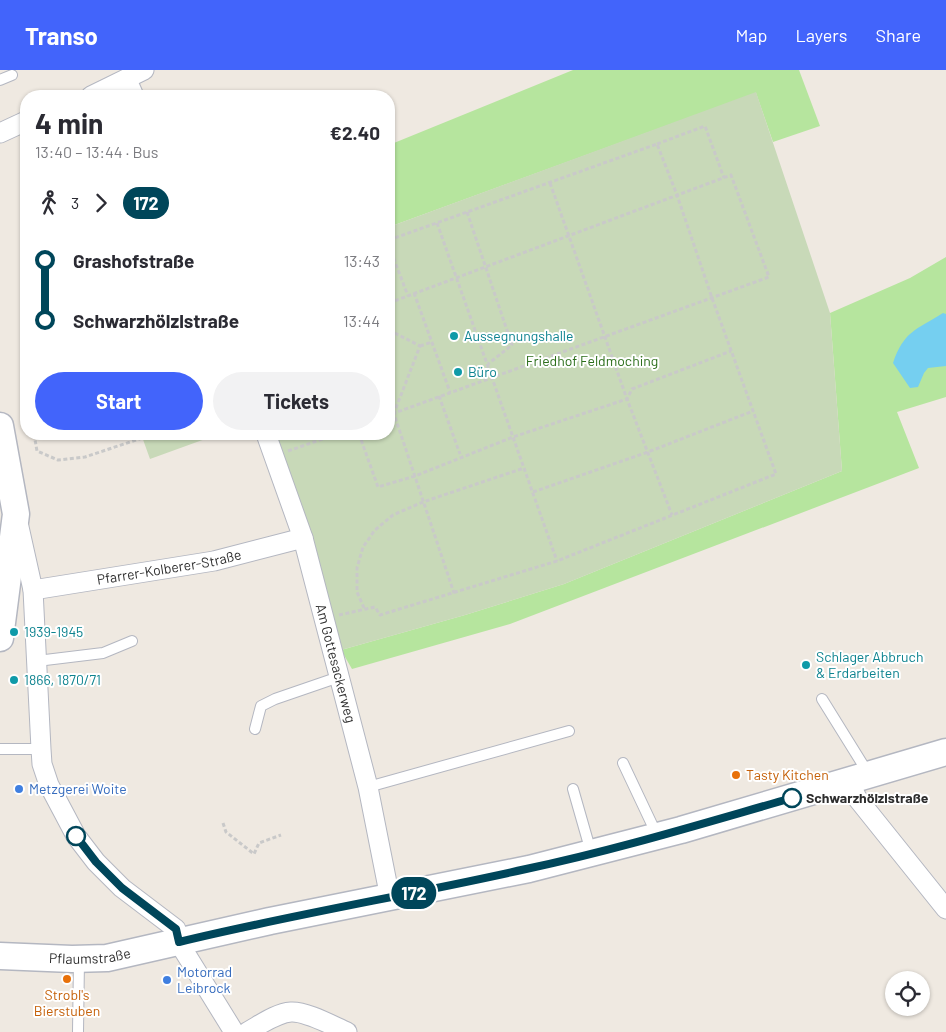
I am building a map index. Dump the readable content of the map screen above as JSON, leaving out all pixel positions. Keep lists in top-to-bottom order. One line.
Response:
{"streets":{"street":["Pfarrer-Kolberer-Straße","Am Gottesackerweg","Pflaumstraße"]},"crossings":[["Pfarrer-Kolberer-Straße","Am Gottesackerweg"],["Am Gottesackerweg","Pflaumstraße"]],"parks":["Friedhof Feldmoching"],"places":["Aussegnungshalle","Büro","1939-1945","Schlager Abbruch & Erdarbeiten","1866, 1870/71","Tasty Kitchen","Metzgerei Woite","Schwarzhölzlstraße","Strobl's Bierstuben","Motorrad Leibrock"],"lines":["bus line 172"],"page":{"header":"Transo","nav":["Map","Layers","Share"],"on_map":"172","heading":["4 min","13:40 – 13:44 · Bus","€2.40"],"legs":["3","172"],"list":[{"name":"Grashofstraße","value":"13:43"},{"name":"Schwarzhölzlstraße","value":"13:44"}],"buttons":["Start","Tickets"]}}
